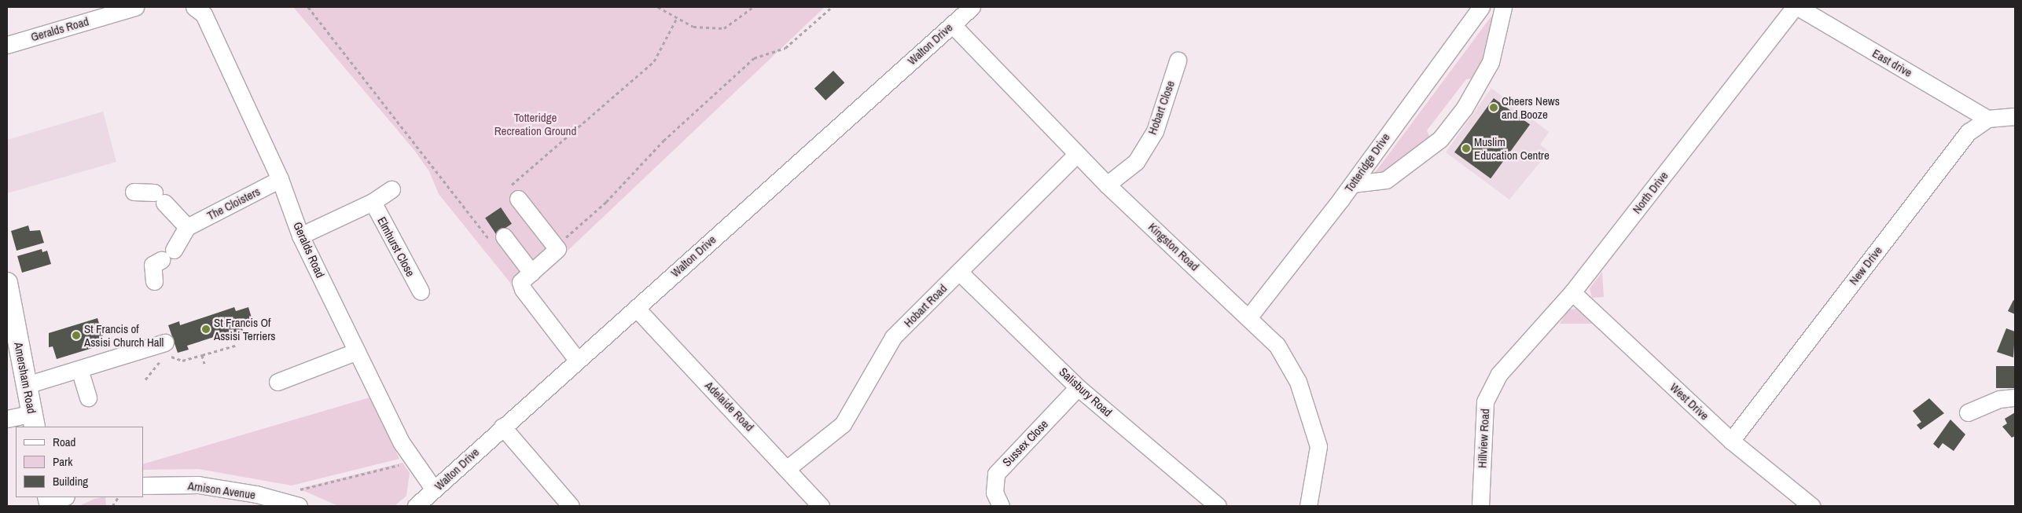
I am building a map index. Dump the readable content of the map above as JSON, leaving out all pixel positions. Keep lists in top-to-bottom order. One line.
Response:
{"streets":{"main road":["Amersham Road"],"street":["Geralds Road","Walton Drive","East drive","Hobart Close","Totteridge Drive","North Drive","The Cloisters","Elmhurst Close","Kingston Road","New Drive","Hobart Road","Salisbury Road","West Drive","Adelaide Road","Hillview Road","Sussex Close","Arnison Avenue"]},"crossings":[["Geralds Road","Walton Drive"],["Geralds Road","The Cloisters"],["Geralds Road","Elmhurst Close"],["Walton Drive","Kingston Road"],["Walton Drive","Adelaide Road"],["East drive","New Drive"],["Hobart Close","Kingston Road"],["Totteridge Drive","Kingston Road"],["North Drive","West Drive"],["North Drive","Hillview Road"],["Kingston Road","Hobart Road"],["New Drive","West Drive"],["Hobart Road","Salisbury Road"],["Hobart Road","Adelaide Road"],["Salisbury Road","Sussex Close"]],"parks":["Totteridge Recreation Ground"],"places":["Cheers News and Booze","Muslim Education Centre","St Francis Of Assisi Terriers","St Francis of Assisi Church Hall"],"legend":["Road","Park","Building"]}
